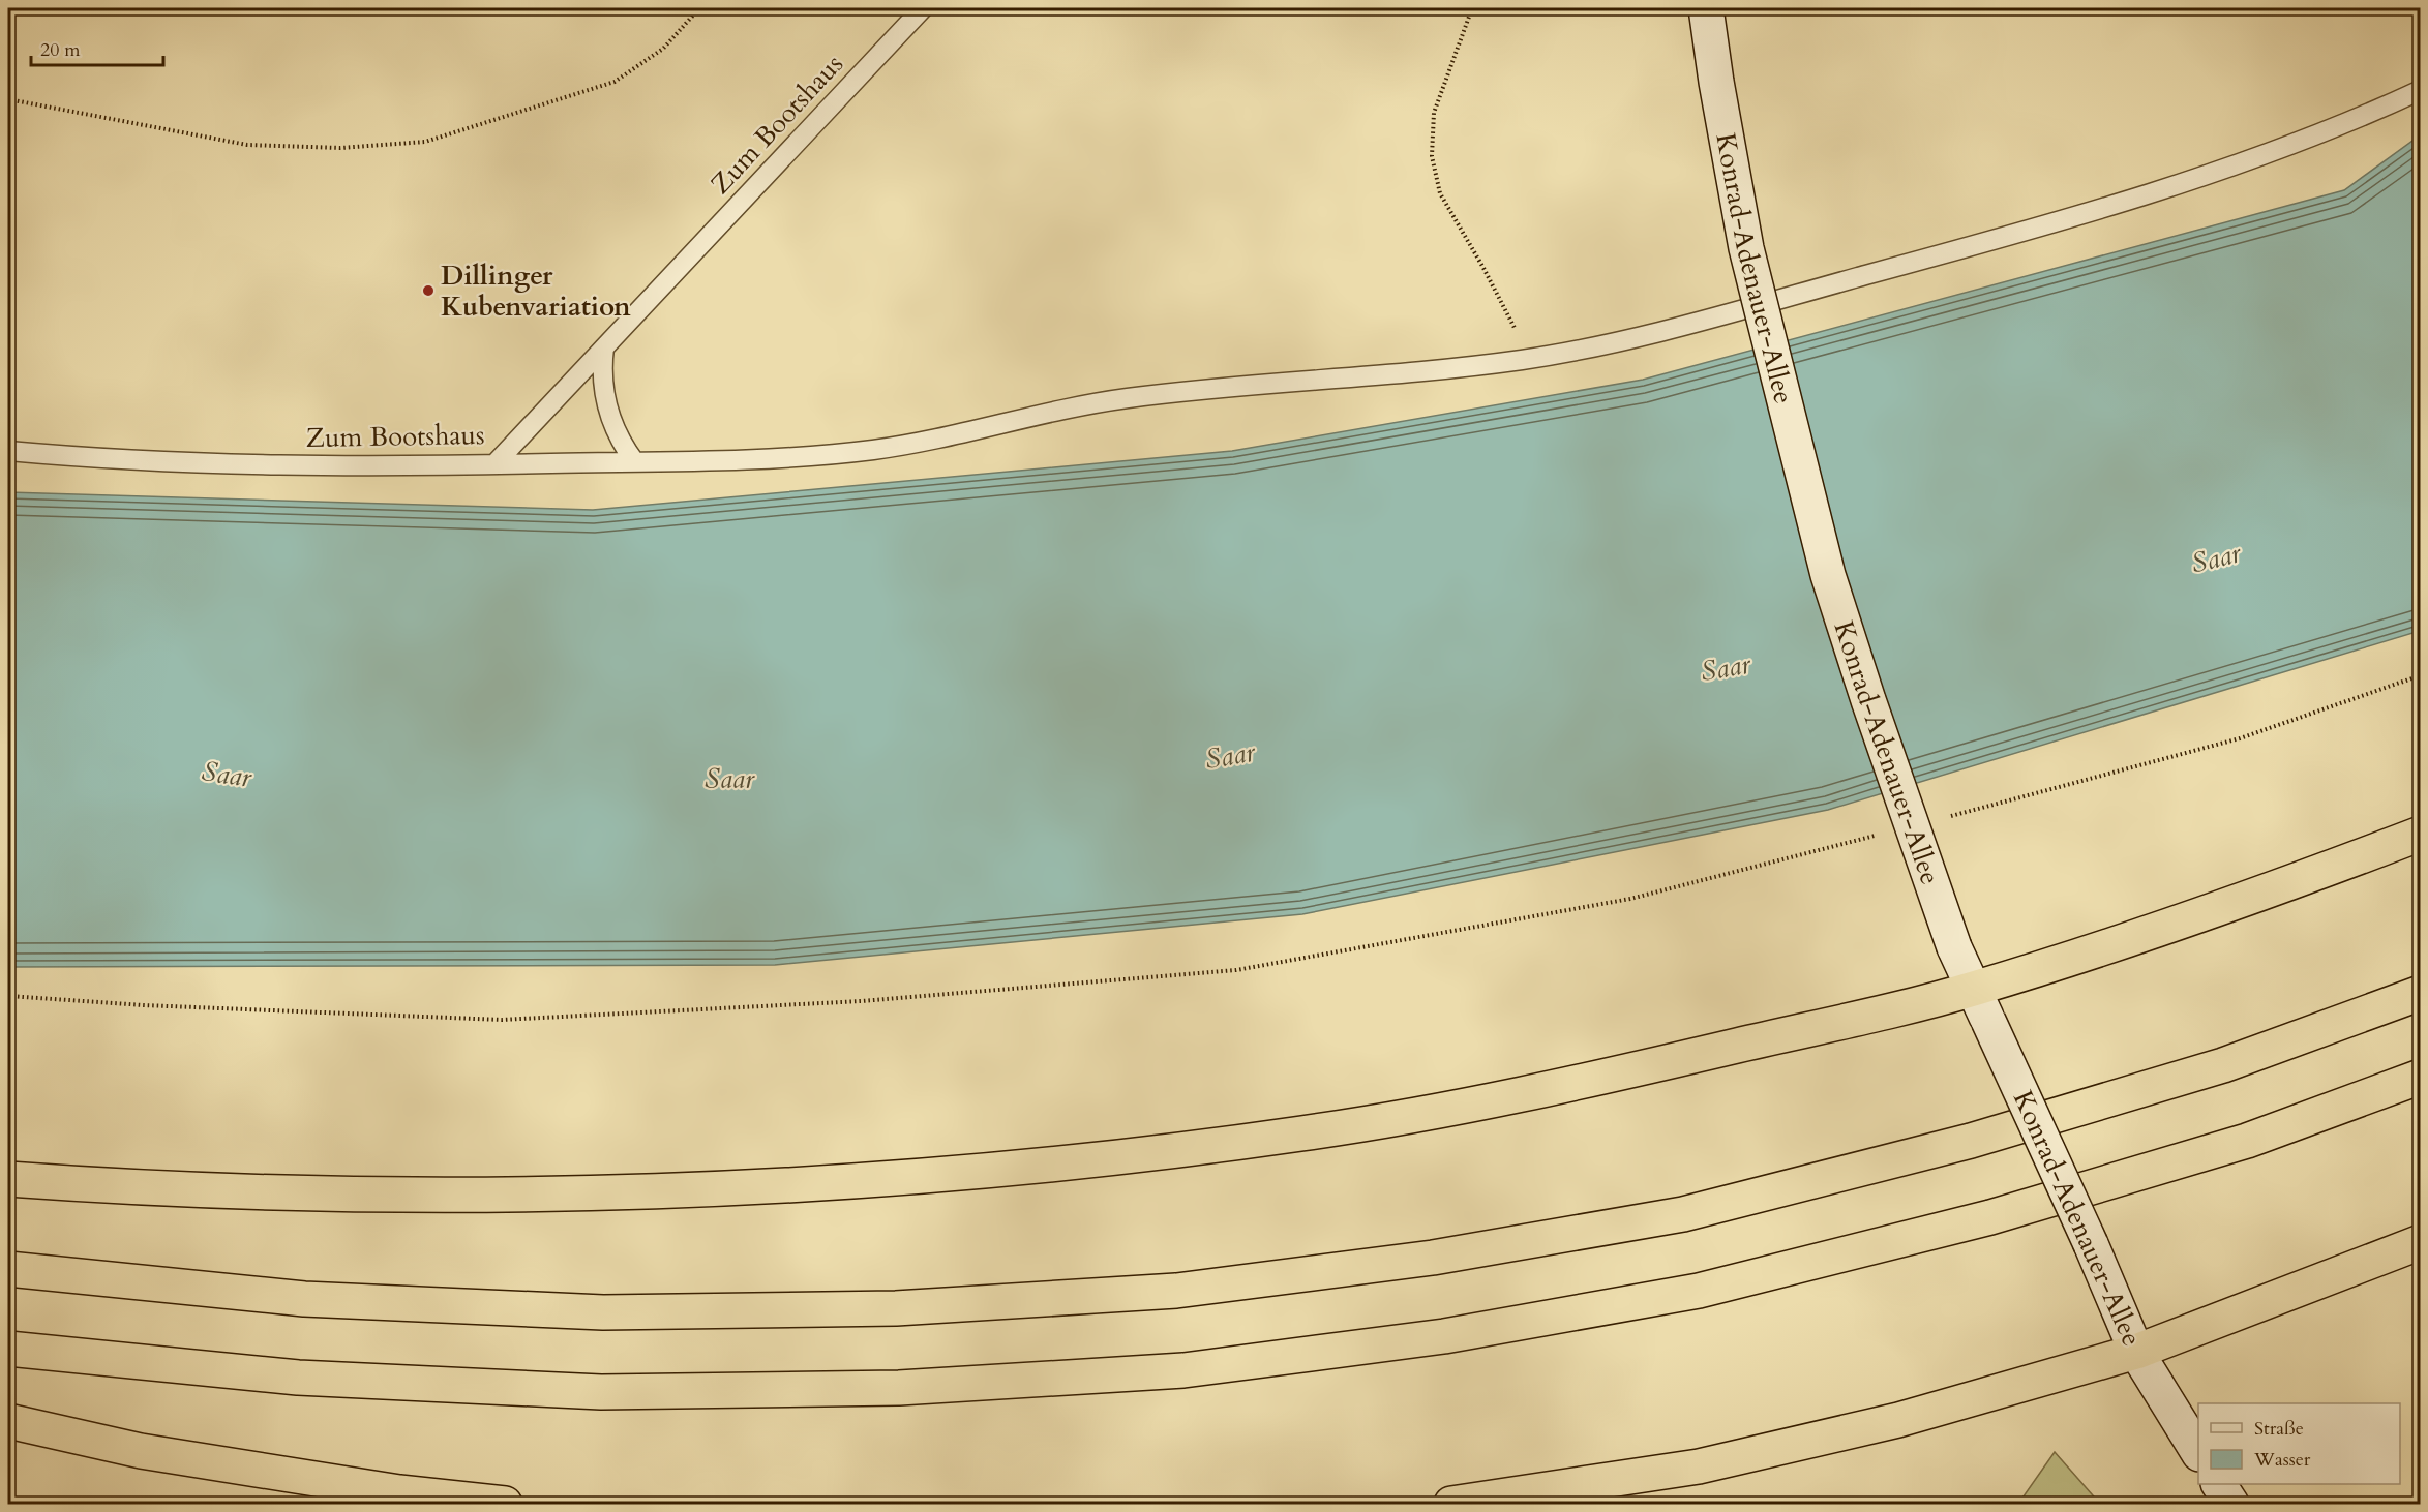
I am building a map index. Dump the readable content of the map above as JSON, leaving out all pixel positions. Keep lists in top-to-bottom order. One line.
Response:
{"streets":{"street":["Konrad-Adenauer-Allee"],"lane":["Zum Bootshaus"]},"water":["Saar"],"places":["Dillinger Kubenvariation"],"legend":["Straße","Wasser"],"scale_bar":"20 m"}
